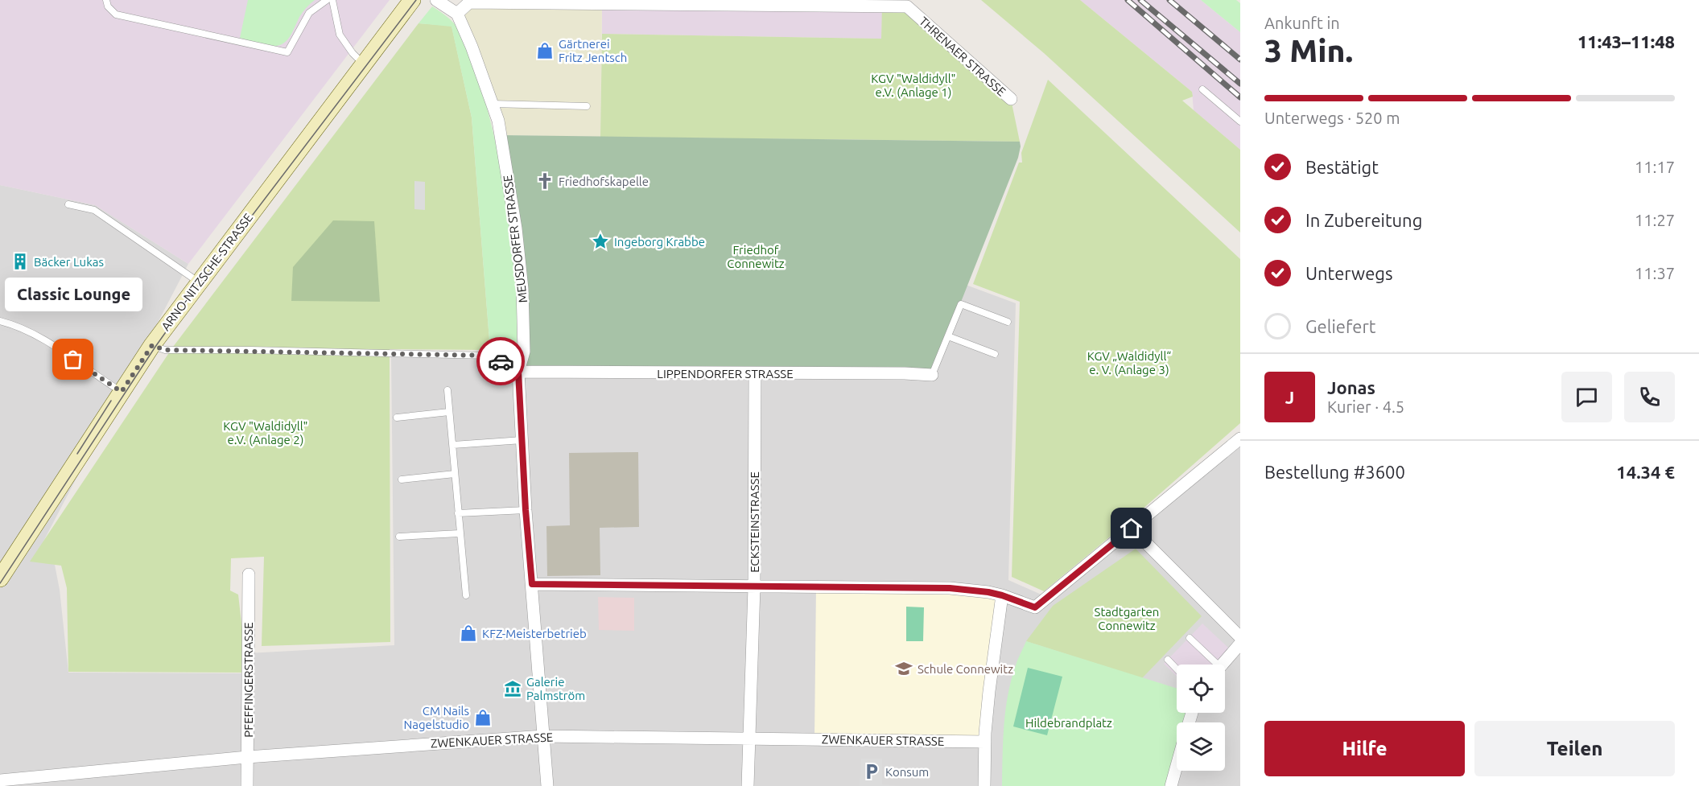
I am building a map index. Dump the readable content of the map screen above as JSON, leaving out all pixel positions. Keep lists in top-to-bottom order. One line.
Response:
{"streets":{"main road":["ARNO-NITZSCHE-STRASSE"],"street":["THRENAER STRASSE","MEUSDORFER STRASSE","LIPPENDORFER STRASSE","ECKSTEINSTRASSE","PFEFFINGERSTRASSE","ZWENKAUER STRASSE"]},"crossings":[["THRENAER STRASSE","MEUSDORFER STRASSE"],["MEUSDORFER STRASSE","LIPPENDORFER STRASSE"],["MEUSDORFER STRASSE","ZWENKAUER STRASSE"],["LIPPENDORFER STRASSE","ECKSTEINSTRASSE"],["ECKSTEINSTRASSE","ZWENKAUER STRASSE"],["PFEFFINGERSTRASSE","ZWENKAUER STRASSE"]],"parks":["KGV \"Waldidyll\" e.V. (Anlage 1)","Friedhof Connewitz","KGV „Waldidyll“ e. V. (Anlage 3)","KGV \"Waldidyll\" e.V. (Anlage 2)","Stadtgarten Connewitz","Hildebrandplatz"],"places":{"shop":["Gärtnerei Fritz Jentsch","KFZ-Meisterbetrieb","CM Nails Nagelstudio"],"church":["Friedhofskapelle"],"place":["Ingeborg Krabbe"],"building":["Bäcker Lukas"],"other":["Classic Lounge"],"school or university":["Schule Connewitz"],"museum":["Galerie Palmström"],"parking":["Konsum"]},"page":{"heading":["3 Min.","Ankunft in","11:43–11:48"],"panel":["Jonas","Kurier · 4.5","Bestellung #3600","14.34 €"],"bar":"Unterwegs · 520 m","list":[["Bestätigt","11:17"],["In Zubereitung","11:27"],["Unterwegs","11:37"],"Geliefert"],"bubble":"Classic Lounge","round":"J","buttons":["Hilfe","Teilen"]}}
